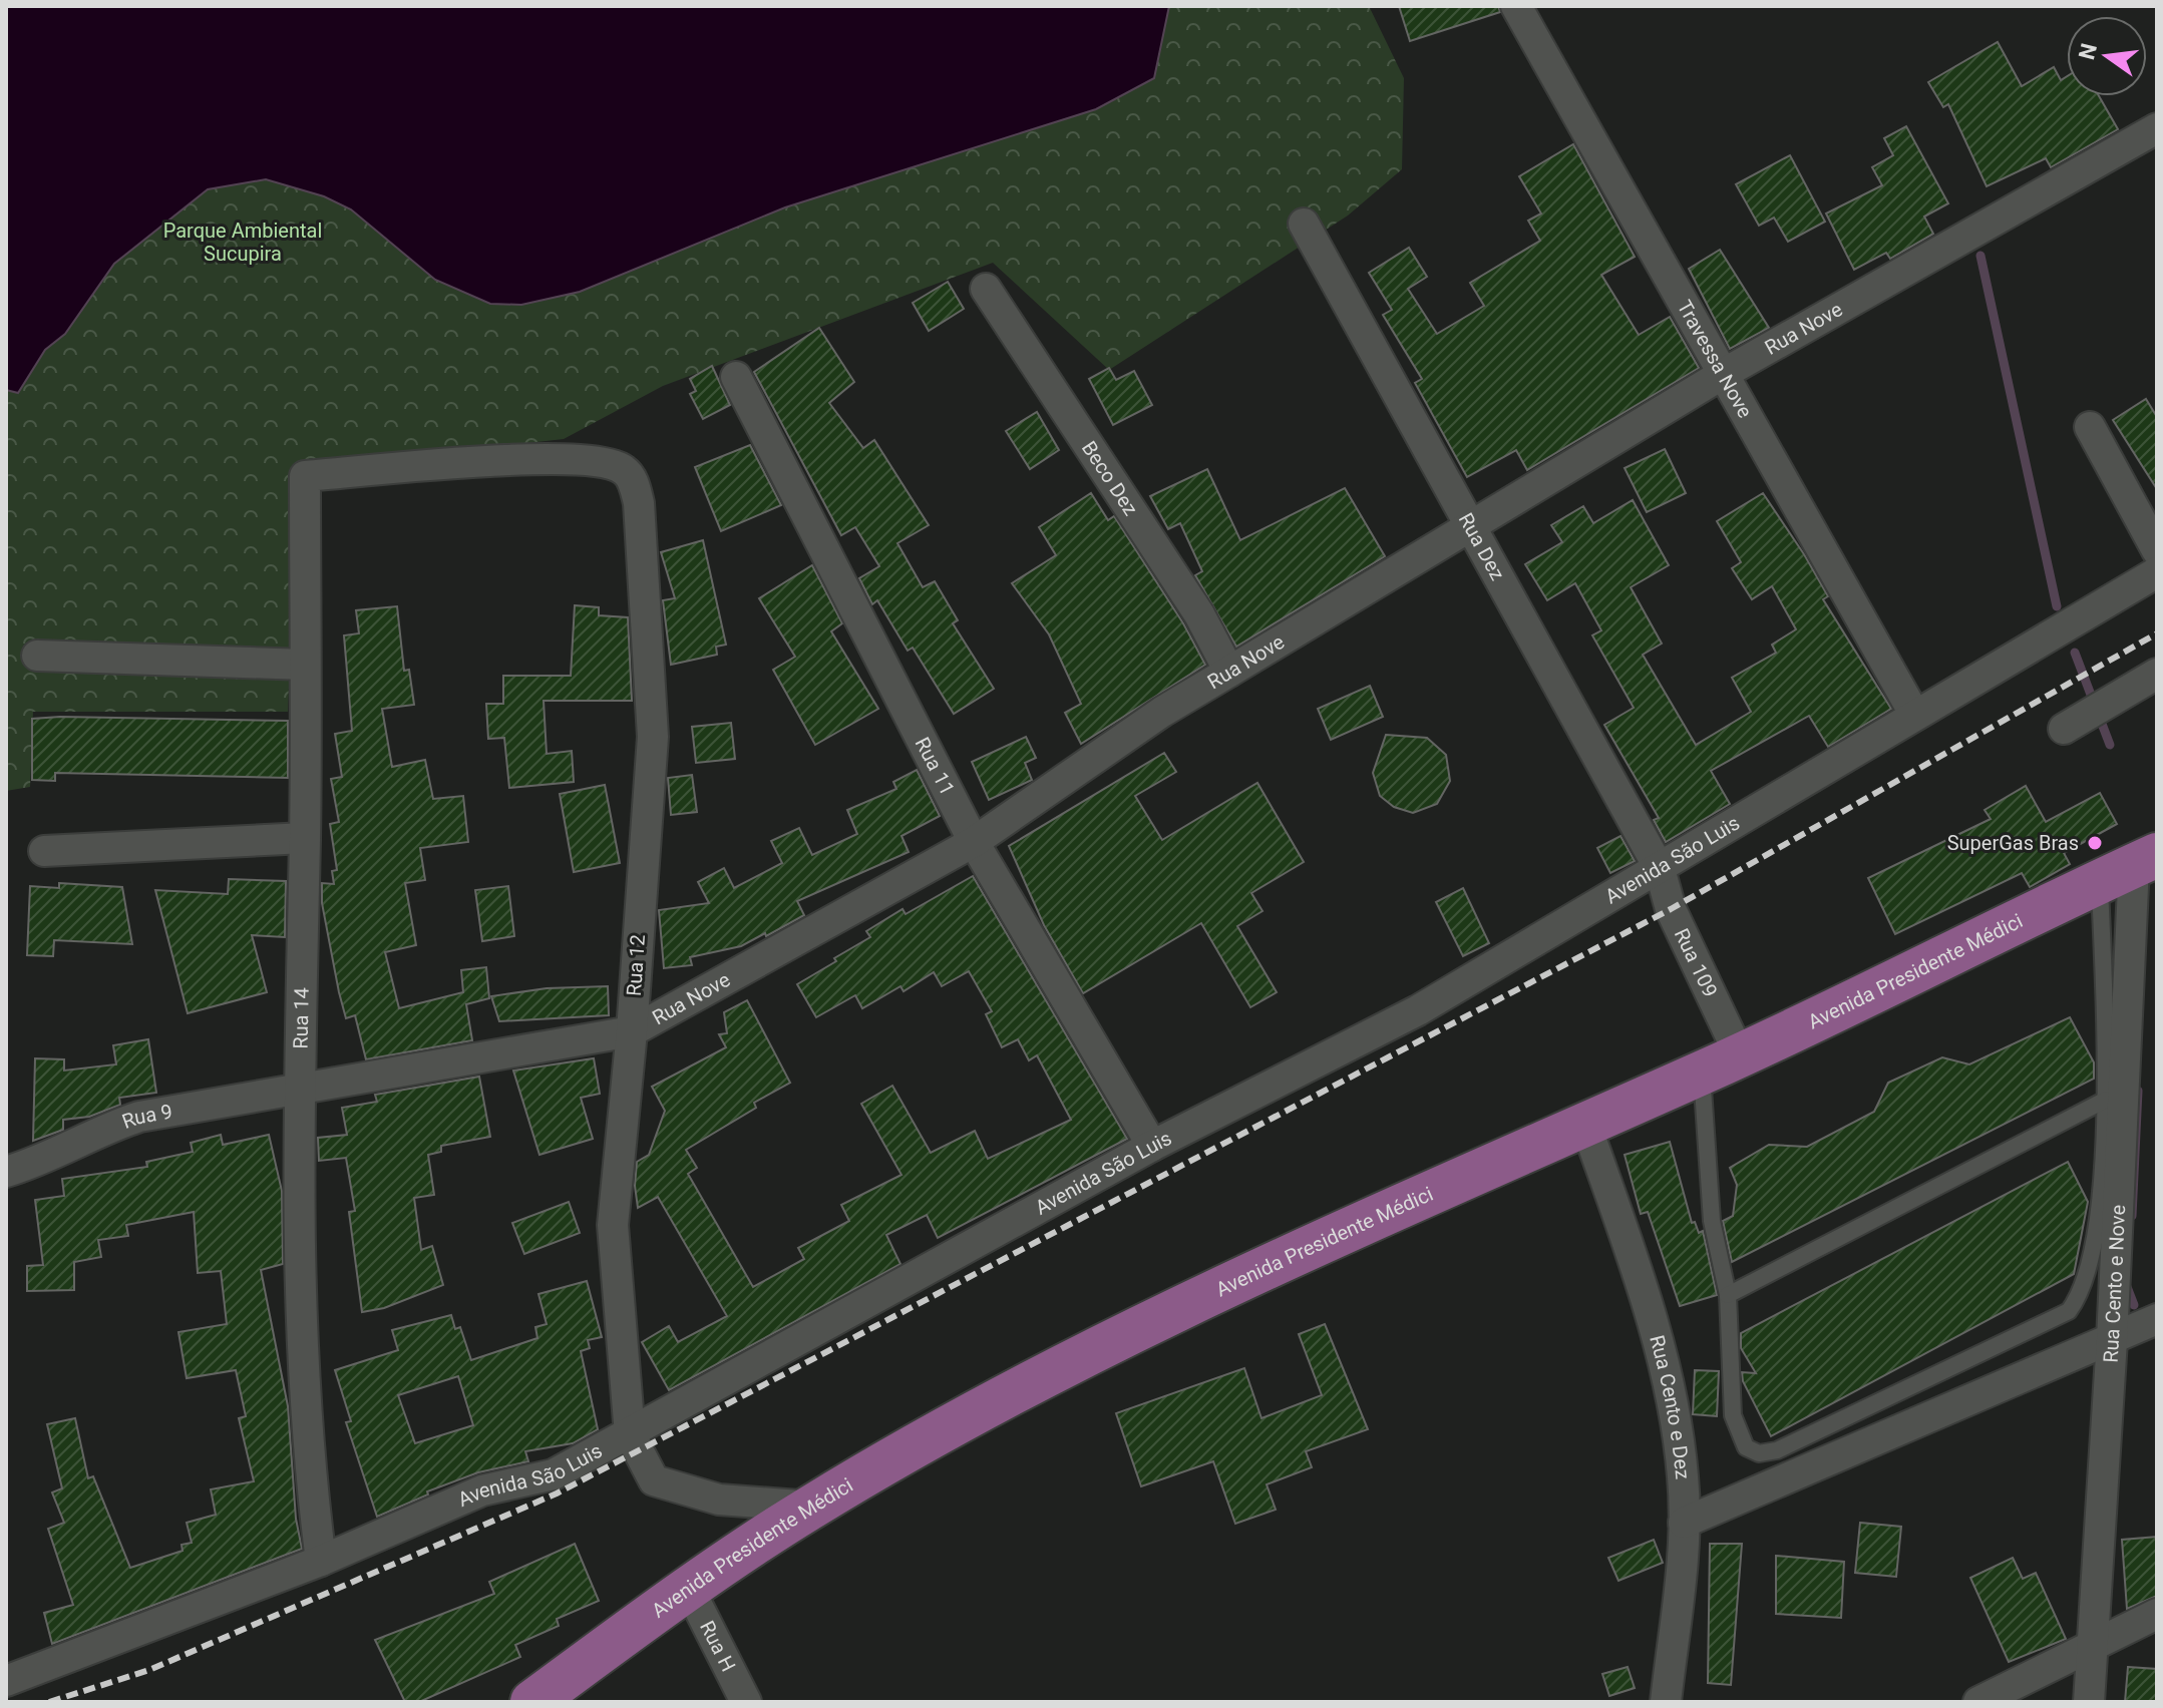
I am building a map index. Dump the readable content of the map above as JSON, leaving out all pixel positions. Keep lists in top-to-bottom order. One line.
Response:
{"streets":{"main road":["Avenida Presidente Médici"],"street":["Rua Nove","Travessa Nove","Beco Dez","Rua Dez","Rua 11","Avenida São Luis","Rua 109","Rua 12","Rua 14","Rua 9","Rua Cento e Nove","Rua Cento e Dez","Rua H"]},"crossings":[["Rua Nove","Travessa Nove"],["Rua Nove","Beco Dez"],["Rua Nove","Rua Dez"],["Rua Nove","Rua 11"],["Rua Nove","Rua 12"],["Rua Nove","Rua 14"],["Rua Nove","Rua 9"],["Travessa Nove","Avenida São Luis"],["Rua Dez","Avenida São Luis"],["Rua Dez","Rua 109"],["Rua 11","Avenida São Luis"],["Avenida São Luis","Rua 109"],["Avenida São Luis","Rua 12"],["Avenida São Luis","Rua 14"],["Rua 109","Avenida Presidente Médici"],["Rua 12","Rua 14"],["Avenida Presidente Médici","Rua Cento e Nove"],["Avenida Presidente Médici","Rua Cento e Dez"],["Avenida Presidente Médici","Rua H"],["Rua 14","Rua 9"]],"parks":["Parque Ambiental Sucupira"],"places":["SuperGas Bras"],"north":"left"}
